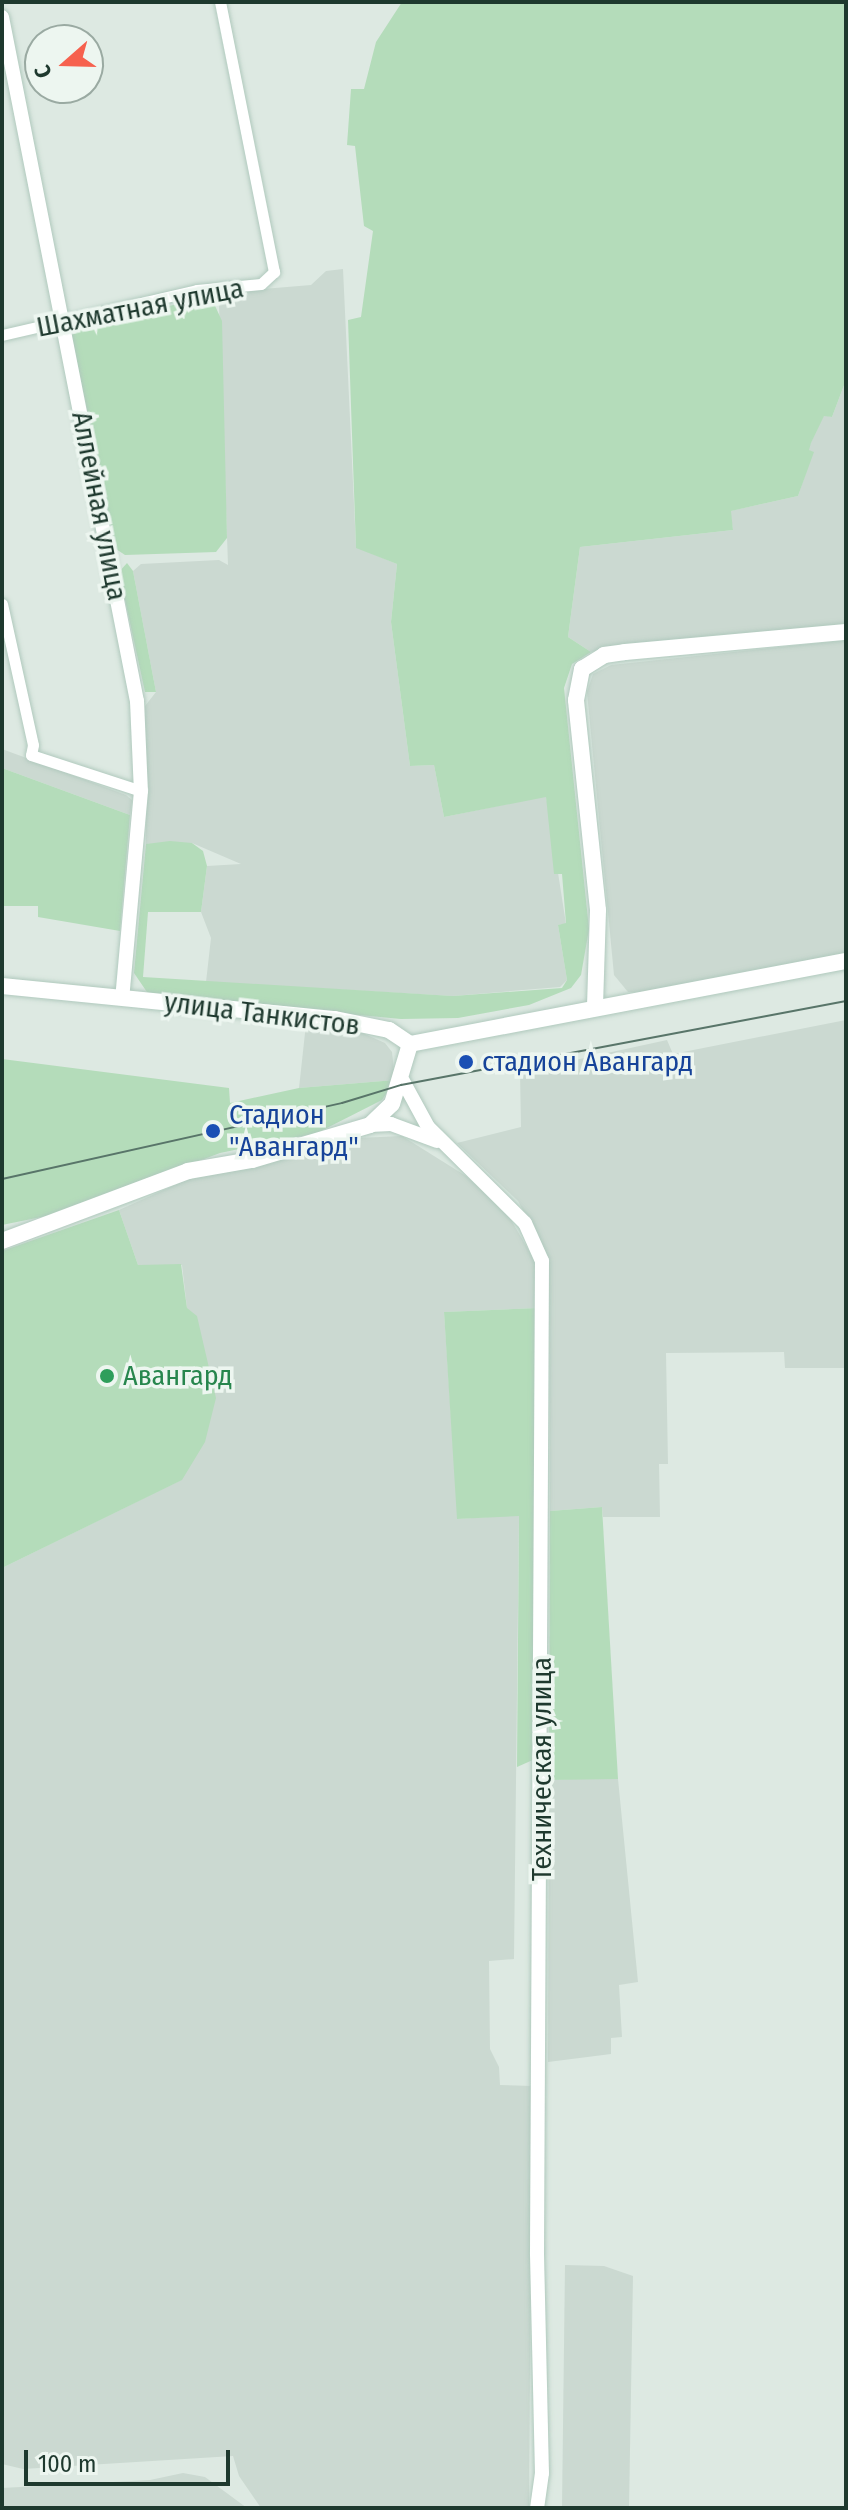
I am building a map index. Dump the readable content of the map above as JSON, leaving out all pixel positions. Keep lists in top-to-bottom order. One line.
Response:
{"streets":{"main road":["улица Танкистов"],"street":["Шахматная улица","Аллейная улица","Техническая улица"]},"crossings":[["Шахматная улица","Аллейная улица"],["Аллейная улица","улица Танкистов"]],"places":["стадион Авангард","Стадион \"Авангард\"","Авангард"],"scale_bar":"100 m","north":"left"}
